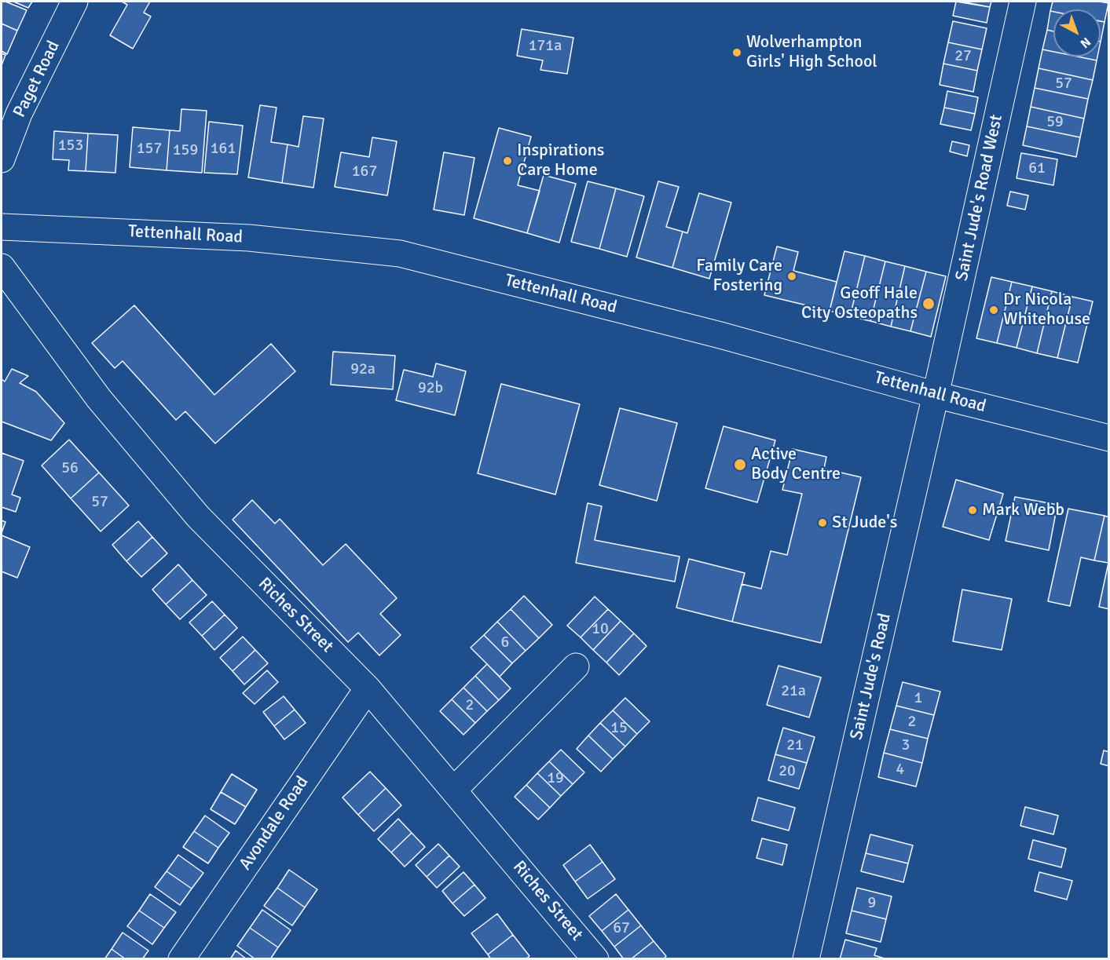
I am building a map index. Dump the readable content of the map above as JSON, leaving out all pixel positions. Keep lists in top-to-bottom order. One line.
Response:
{"streets":{"main road":["Paget Road","Saint Jude's Road West","Tettenhall Road","Riches Street","Saint Jude's Road","Avondale Road"]},"crossings":[["Saint Jude's Road West","Tettenhall Road"],["Saint Jude's Road West","Saint Jude's Road"],["Tettenhall Road","Saint Jude's Road"],["Riches Street","Avondale Road"]],"places":["Wolverhampton Girls' High School","Inspirations Care Home","Family Care Fostering","Geoff Hale City Osteopaths","Dr Nicola Whitehouse","Active Body Centre","Mark Webb","St Jude's"],"house_numbers":["171a","27","57","59","153","157","161","159","61","167","92a","92b","56","57","10","6","21a","1","2","2","15","21","3","4","20","19","9","67"],"north":"bottom right"}
